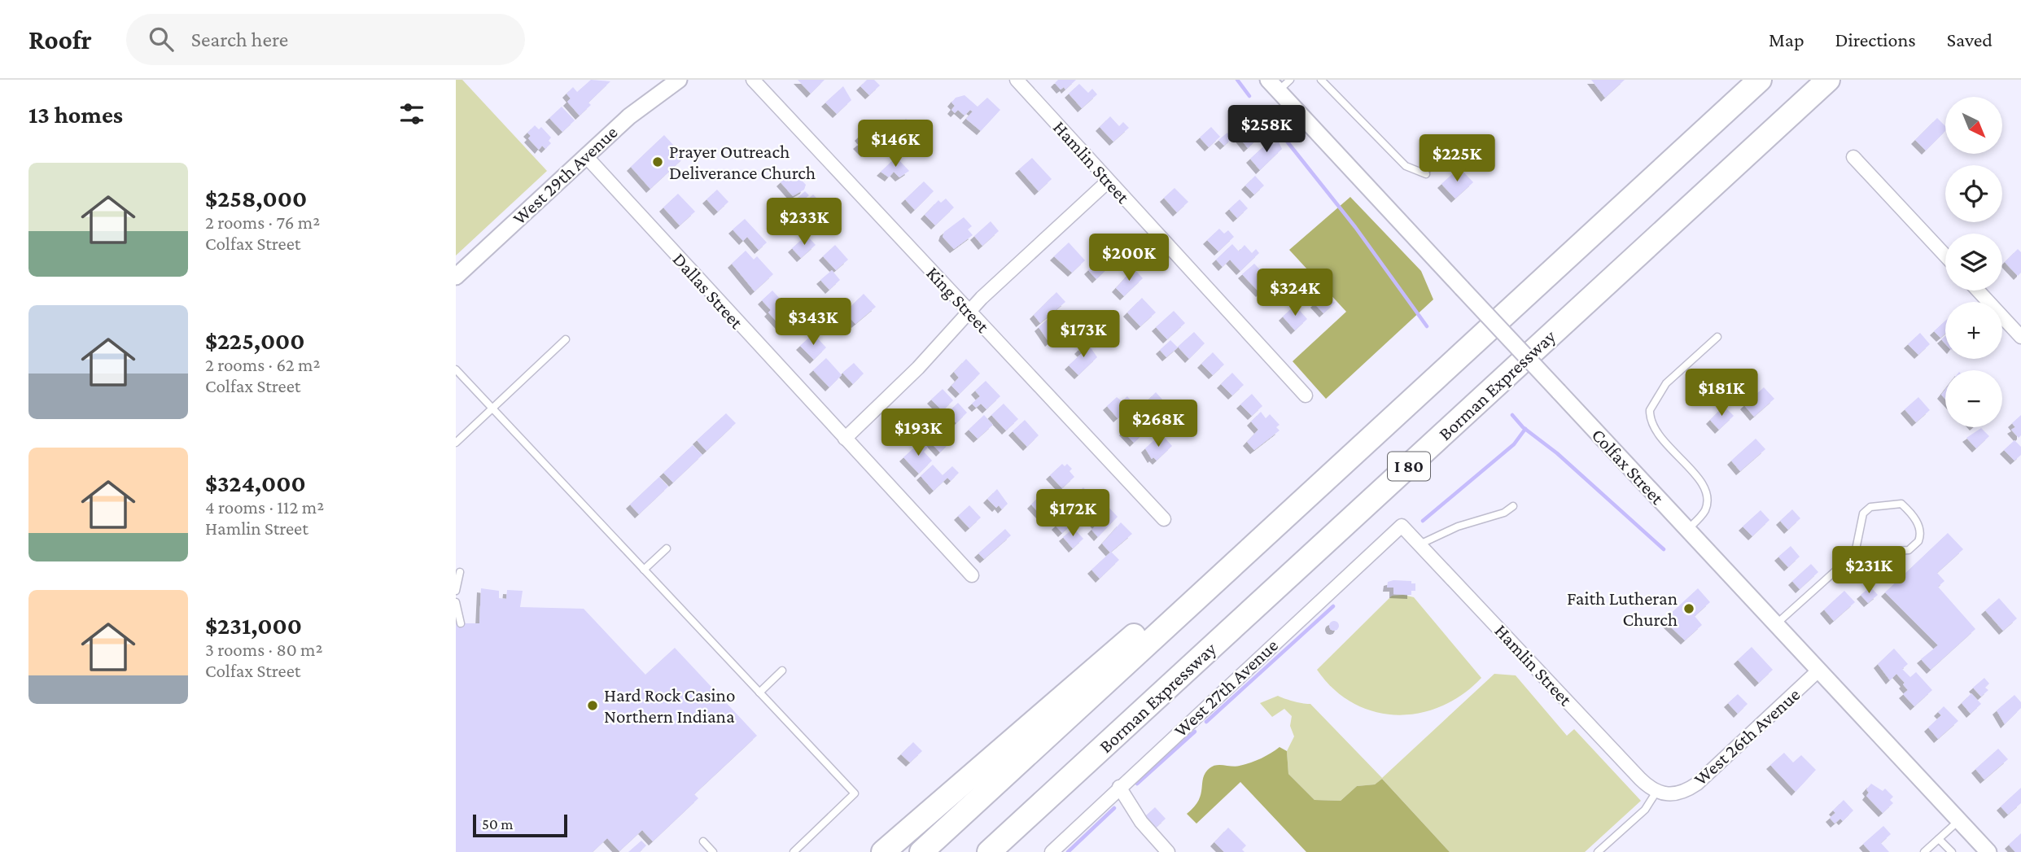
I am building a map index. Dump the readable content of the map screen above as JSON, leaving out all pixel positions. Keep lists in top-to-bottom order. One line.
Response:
{"streets":{"highway":["Borman Expressway","I 80"],"street":["Hamlin Street","West 29th Avenue","Dallas Street","King Street","Colfax Street","West 27th Avenue","West 26th Avenue"]},"crossings":[["Hamlin Street","West 27th Avenue"],["Hamlin Street","West 26th Avenue"],["West 29th Avenue","Dallas Street"],["Colfax Street","West 26th Avenue"]],"places":["Prayer Outreach Deliverance Church","Faith Lutheran Church","Hard Rock Casino Northern Indiana"],"scale_bar":"50 m","north":"bottom right","page":{"header":"Roofr","search":"Search here","nav":["Map","Directions","Saved"],"heading":"13 homes","map_buttons":["+","−"],"price":["$258K","$146K","$225K","$233K","$200K","$324K","$343K","$173K","$181K","$268K","$193K","$172K","$231K"],"list":[{"name":"$258,000","note":"2 rooms · 76 m² · Colfax Street"},{"name":"$225,000","note":"2 rooms · 62 m² · Colfax Street"},{"name":"$324,000","note":"4 rooms · 112 m² · Hamlin Street"},{"name":"$231,000","note":"3 rooms · 80 m² · Colfax Street"}],"scale":"50 m"}}
